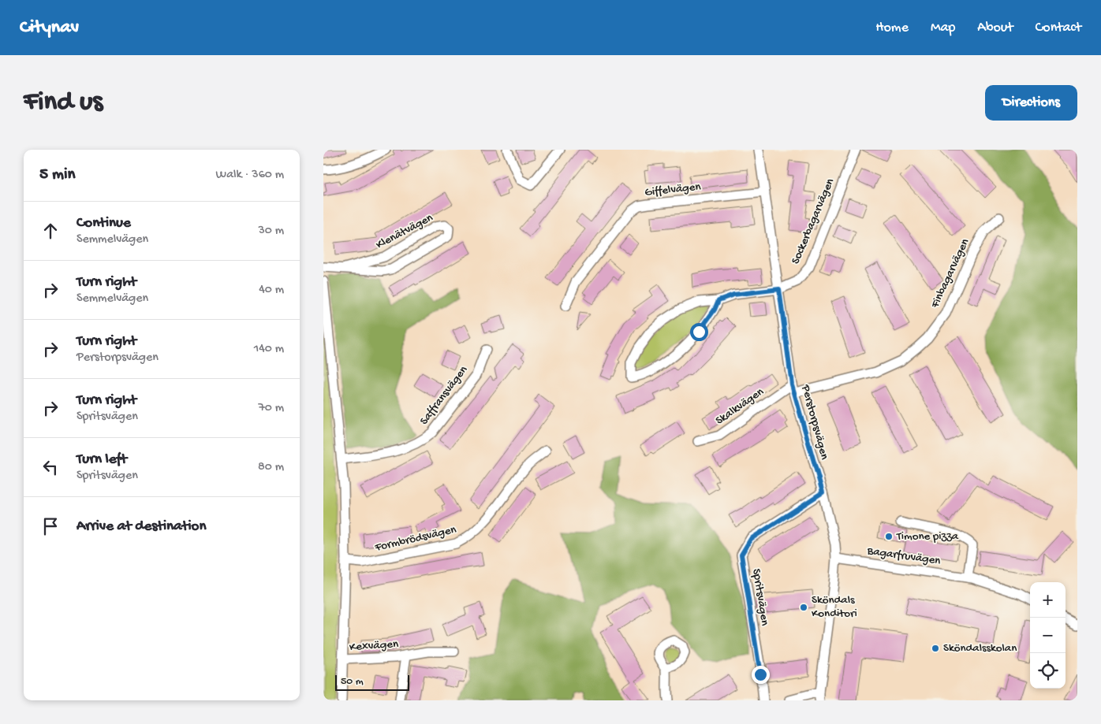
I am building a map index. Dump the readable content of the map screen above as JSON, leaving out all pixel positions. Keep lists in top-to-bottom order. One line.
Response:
{"streets":{"street":["Giffelvägen","Sockerbagarvägen","Klenätvägen","Finbagarvägen","Saffransvägen","Skalkvägen","Perstorpsvägen","Formbrödsvägen","Bagarfruvägen","Spritsvägen","Kexvägen"]},"crossings":[["Giffelvägen","Perstorpsvägen"],["Sockerbagarvägen","Perstorpsvägen"],["Finbagarvägen","Skalkvägen"],["Finbagarvägen","Perstorpsvägen"],["Skalkvägen","Perstorpsvägen"],["Perstorpsvägen","Bagarfruvägen"],["Perstorpsvägen","Spritsvägen"]],"places":["Timone pizza","Sköndals Konditori","Sköndalsskolan"],"scale_bar":"50 m","page":{"header":"Citynav","nav":["Home","Map","About","Contact"],"buttons":"Directions","title":"Find us","heading":["5 min","Walk · 360 m"],"list":[["Continue","Semmelvägen","30 m"],["Turn right","Semmelvägen","40 m"],["Turn right","Perstorpsvägen","140 m"],["Turn right","Spritsvägen","70 m"],["Turn left","Spritsvägen","80 m"],"Arrive at destination"],"map_buttons":["+","−"],"scale":"50 m"}}
